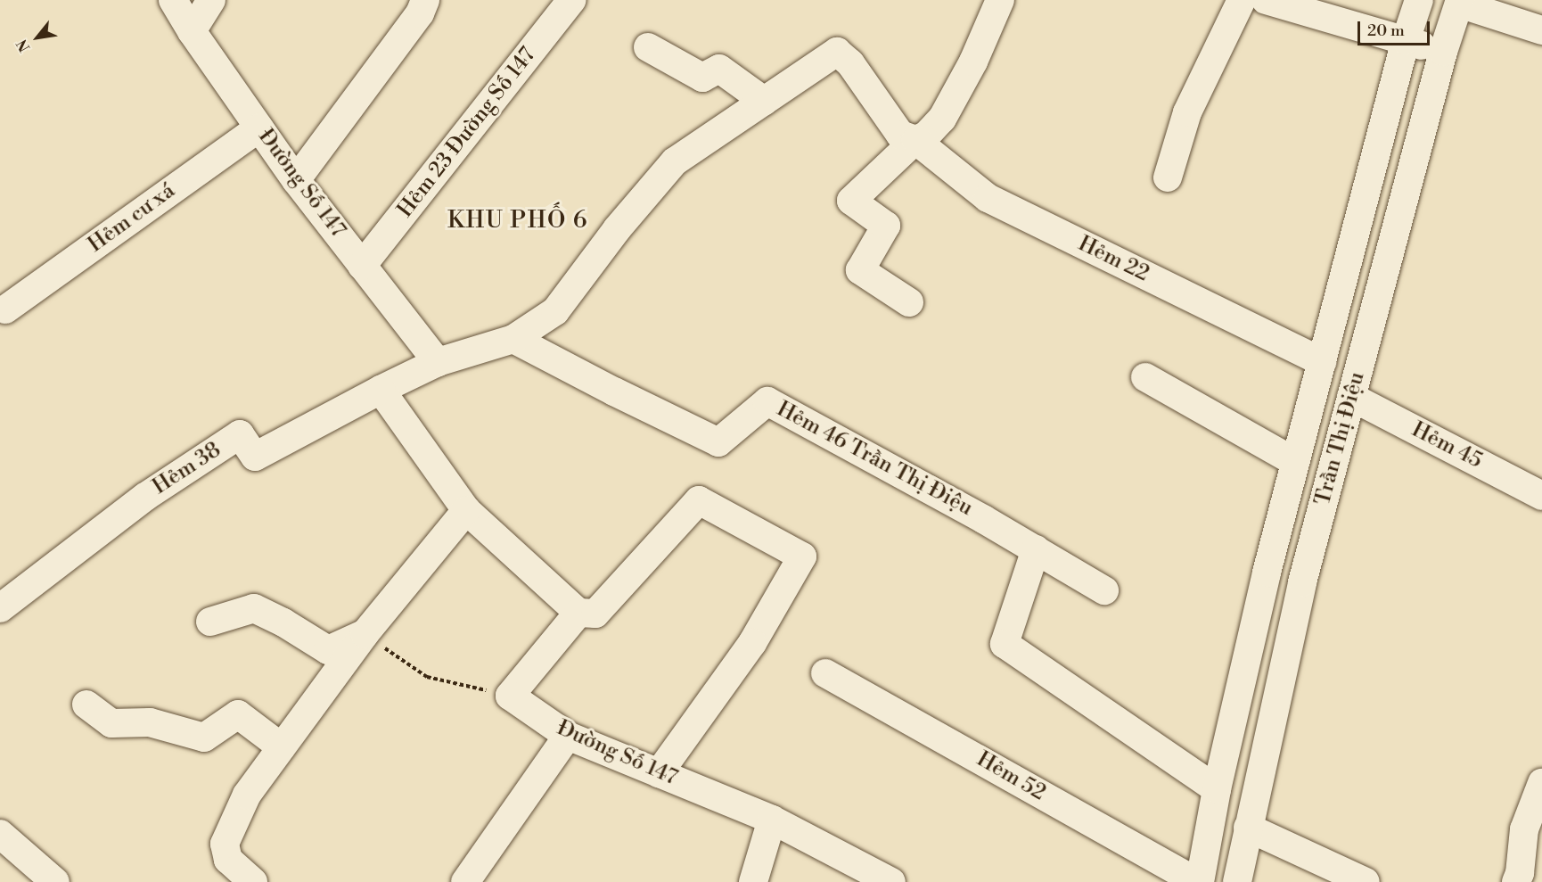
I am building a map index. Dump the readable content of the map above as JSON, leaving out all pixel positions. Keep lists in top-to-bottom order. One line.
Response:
{"streets":{"street":["Hẻm 23 Đường Số 147","Đường Số 147","Hẻm cư xá","Hẻm 22","Trần Thị Điệu","Hẻm 45","Hẻm 46 Trần Thị Điệu","Hẻm 38","Hẻm 52"]},"crossings":[["Hẻm 23 Đường Số 147","Đường Số 147"],["Đường Số 147","Hẻm cư xá"],["Hẻm 22","Trần Thị Điệu"],["Trần Thị Điệu","Hẻm 45"],["Trần Thị Điệu","Hẻm 52"]],"districts":["KHU PHỐ 6"],"scale_bar":"20 m","north":"bottom left"}
